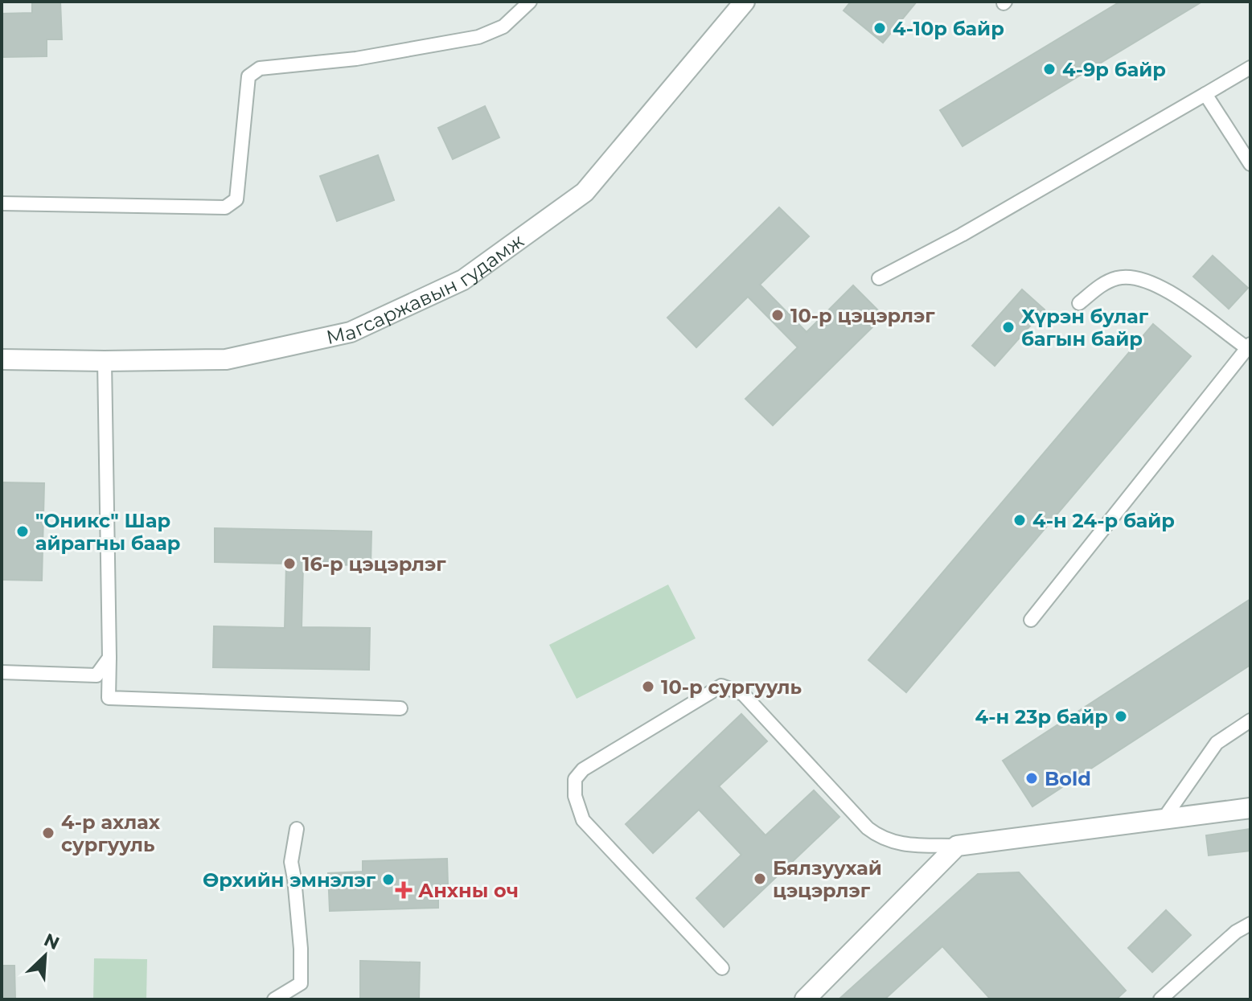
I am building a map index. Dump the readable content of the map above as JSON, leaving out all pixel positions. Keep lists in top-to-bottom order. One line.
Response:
{"streets":{"street":["Магсаржавын гудамж"]},"places":{"other":["4-10р байр","4-9р байр","10-р цэцэрлэг","Хүрэн булаг багын байр","4-н 24-р байр","\"Оникс\" Шар айрагны баар","16-р цэцэрлэг","10-р сургууль","4-н 23р байр","Bold","4-р ахлах сургууль","Бялзуухай цэцэрлэг","Өрхийн эмнэлэг"],"health":["Анхны оч"]},"north":"top right"}
